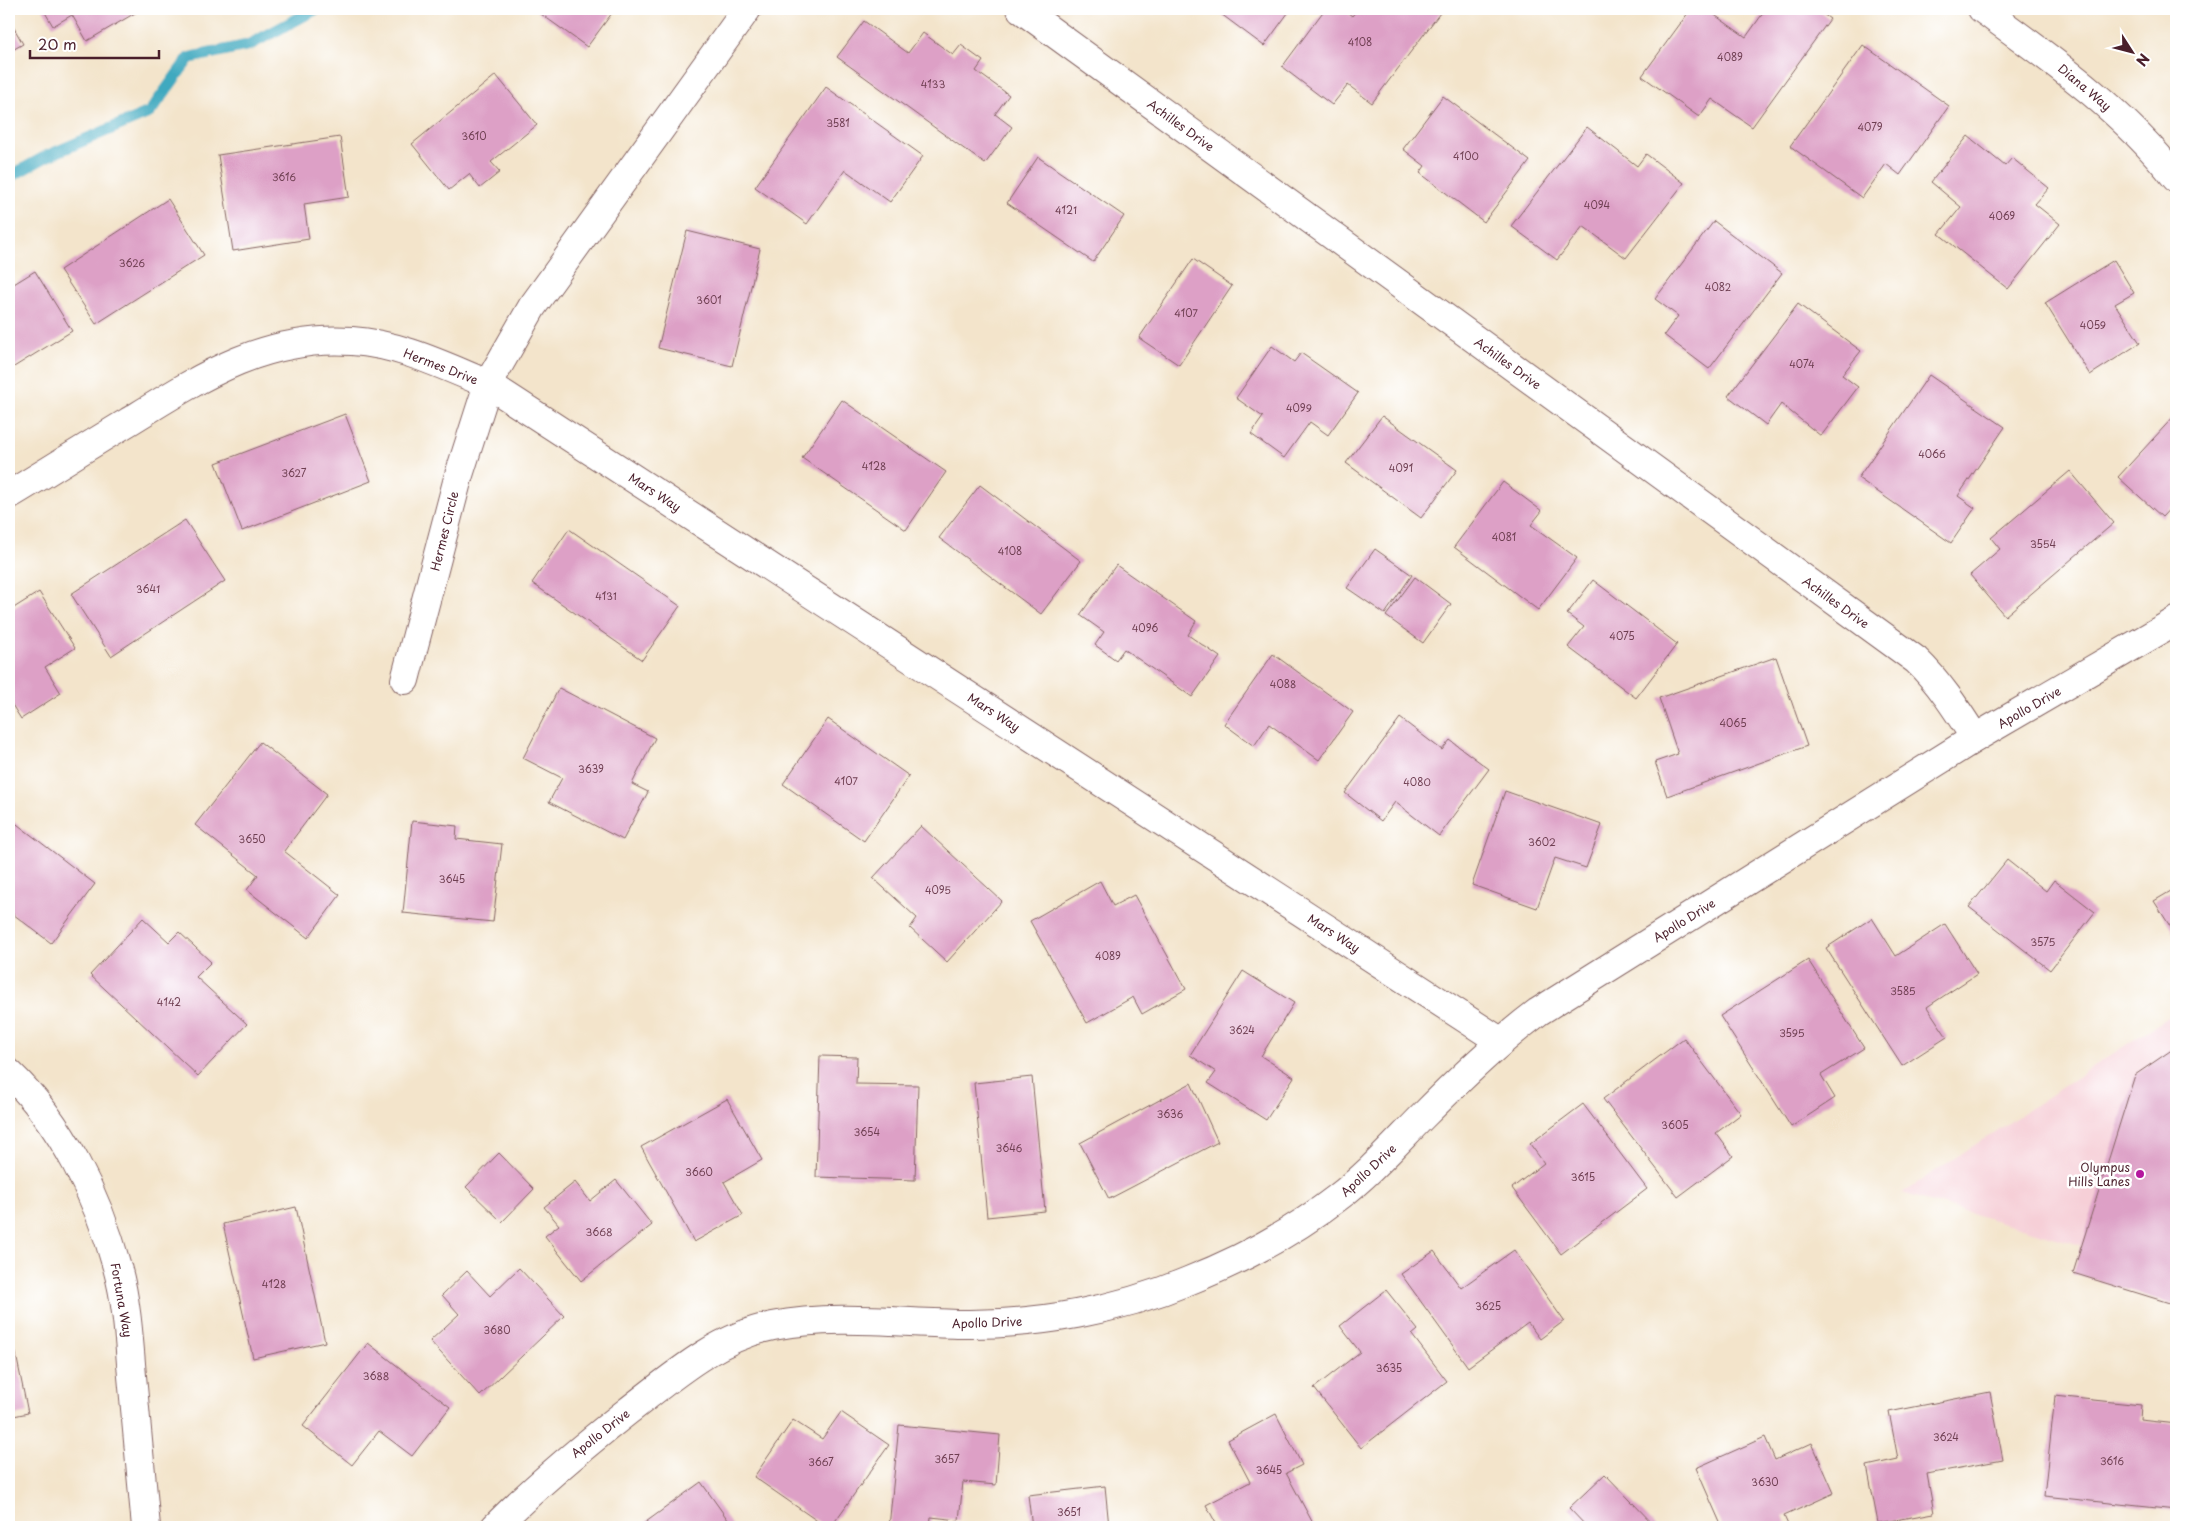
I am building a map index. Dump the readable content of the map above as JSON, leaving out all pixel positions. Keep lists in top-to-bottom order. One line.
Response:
{"streets":{"street":["Diana Way","Achilles Drive","Hermes Drive","Mars Way","Hermes Circle","Apollo Drive","Fortuna Way"]},"crossings":[["Achilles Drive","Apollo Drive"],["Hermes Drive","Mars Way"],["Hermes Drive","Hermes Circle"],["Mars Way","Hermes Circle"],["Mars Way","Apollo Drive"]],"places":["Olympus Hills Lanes"],"house_numbers":["4108","4089","4133","3581","4079","3610","4100","3616","4094","4121","4069","3626","4082","3601","4107","4059","4074","4099","4066","4128","4091","3627","4081","3554","4108","3641","4131","4096","4075","4088","4065","3639","4107","4080","3650","3602","3645","4095","3575","4089","3585","4142","3624","3595","3636","3605","3654","3646","3660","3615","3668","4128","3625","3680","3635","3688","3624","3657","3616","3667","3645","3630","3651"],"scale_bar":"20 m","north":"bottom right"}
